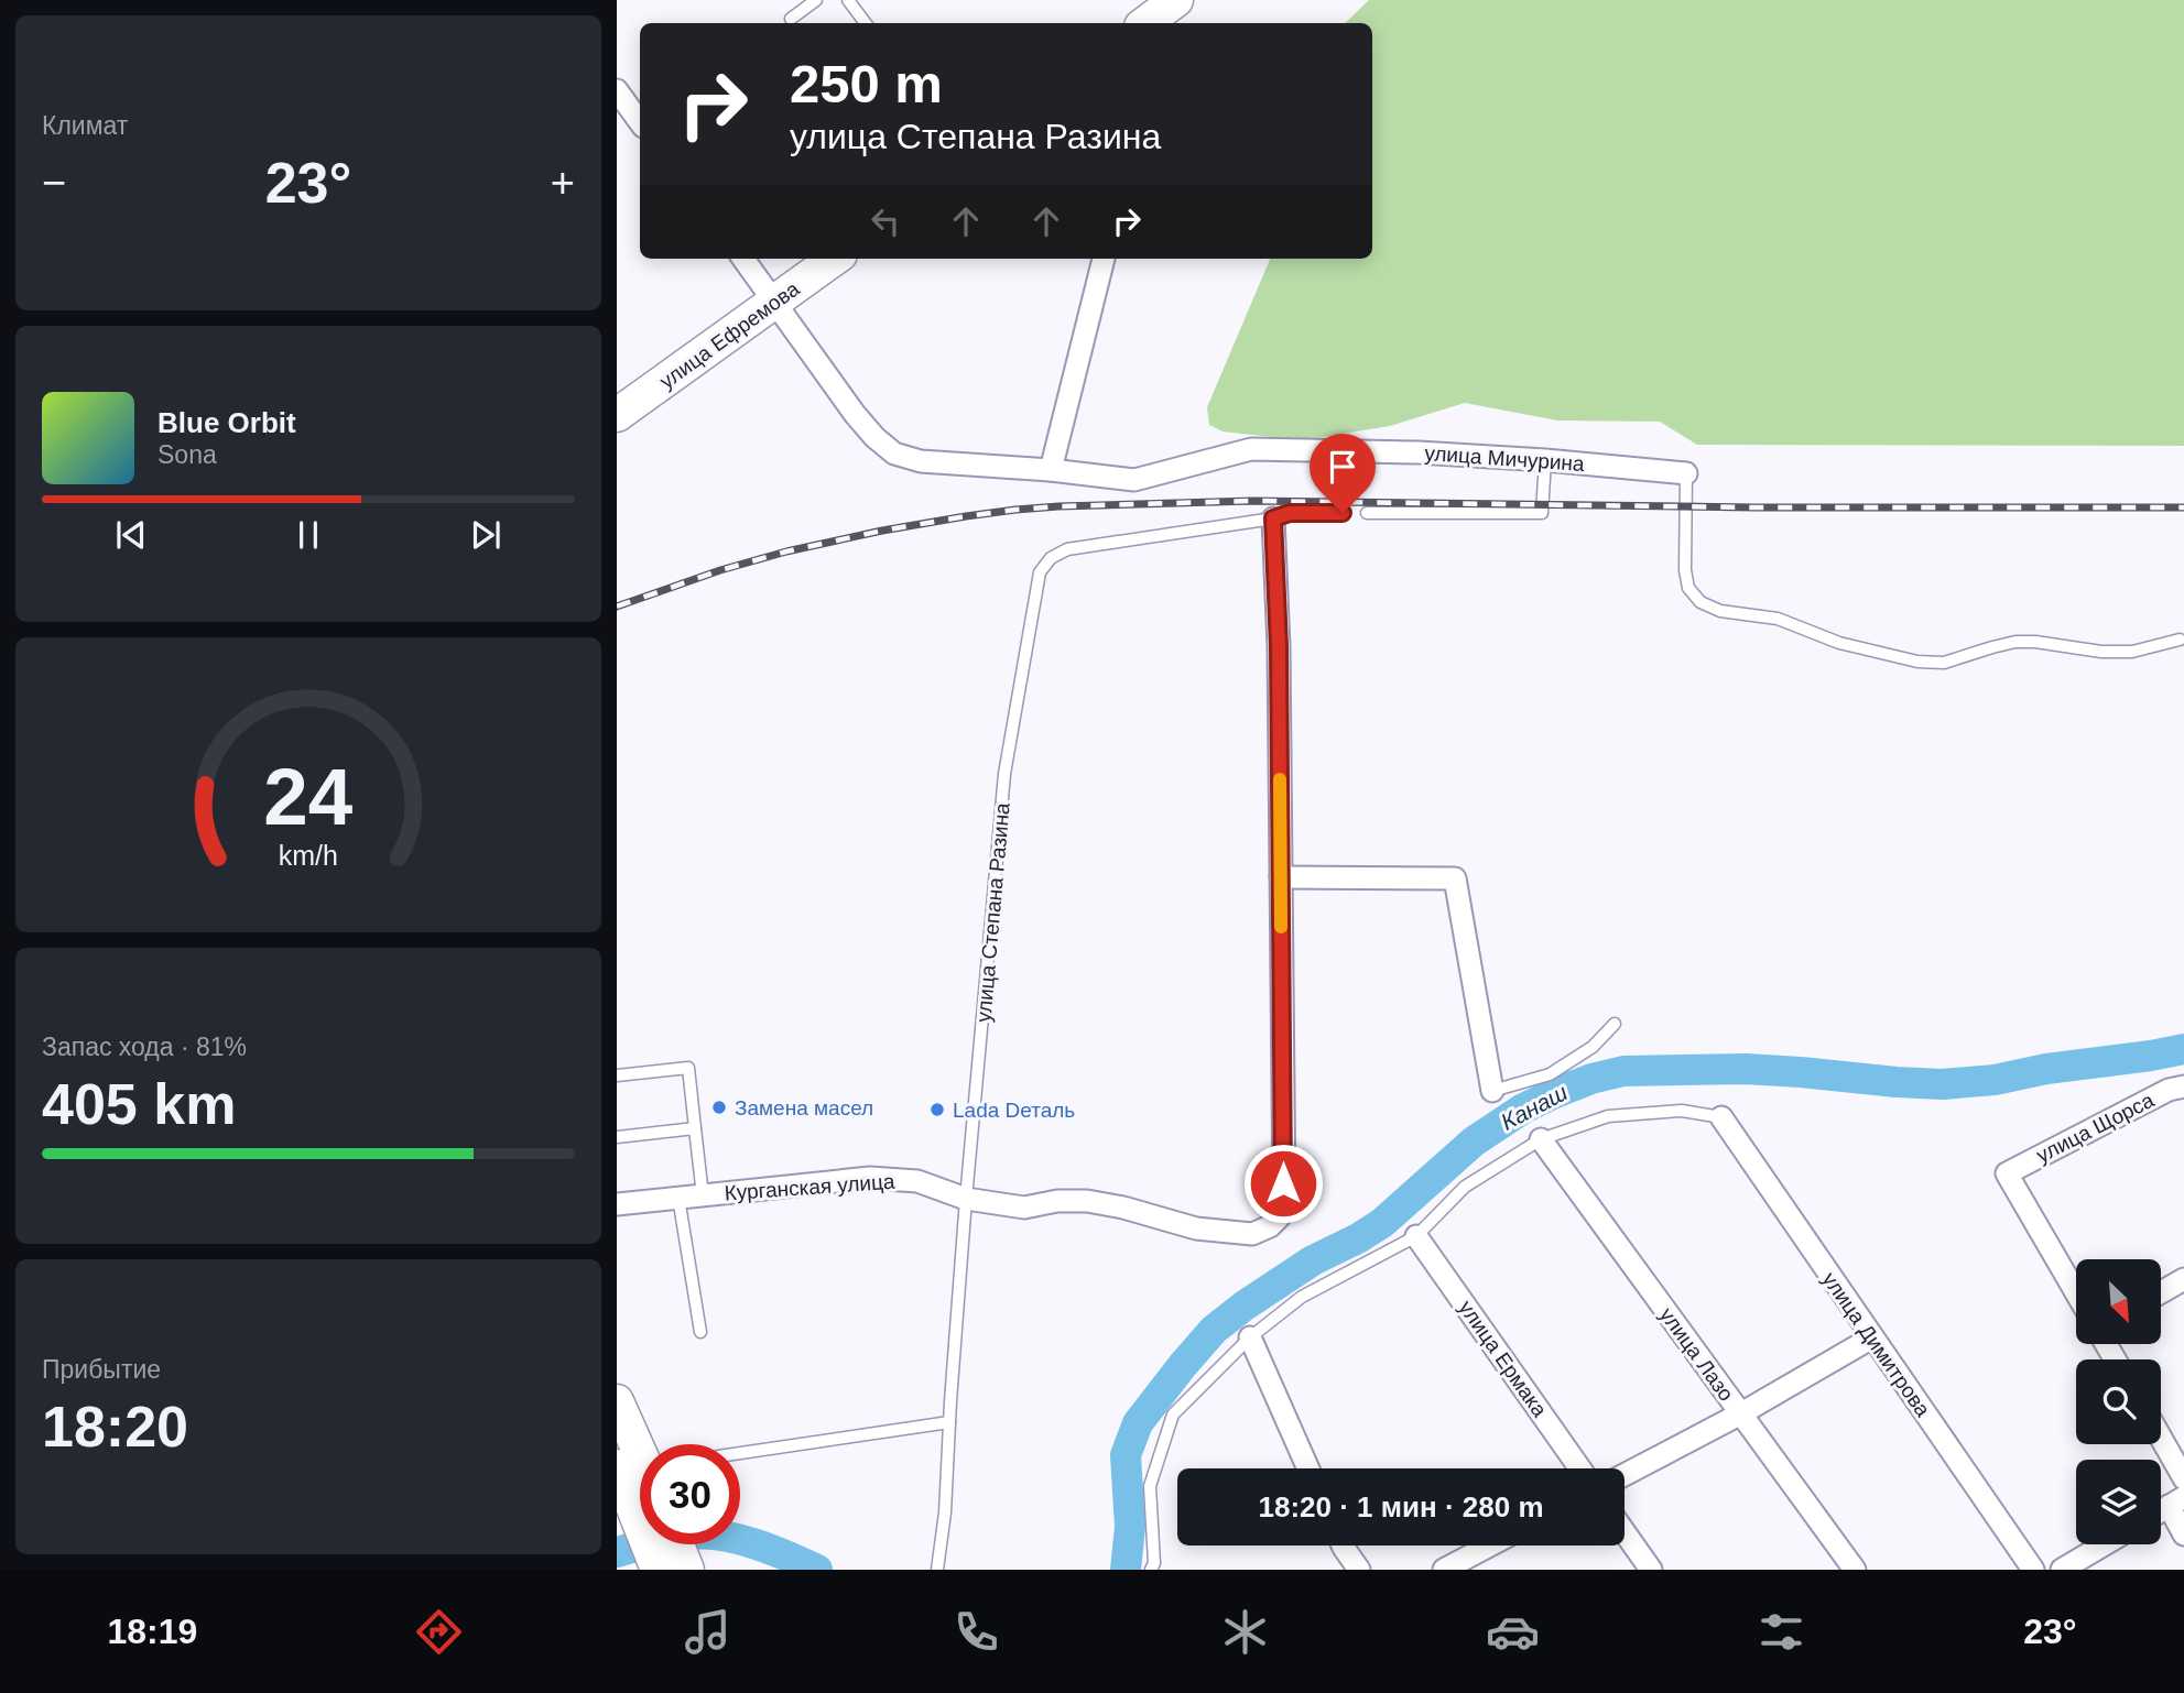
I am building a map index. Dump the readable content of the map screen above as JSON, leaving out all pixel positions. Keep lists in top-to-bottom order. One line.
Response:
{"streets":{"main road":["улица Ефремова"],"street":["улица Мичурина","улица Щорса","Курганская улица","улица Димитрова","улица Лазо","улица Ермака"],"lane":["улица Степана Разина"]},"crossings":[["улица Ефремова","улица Мичурина"],["улица Степана Разина","Курганская улица"]],"water":["Канаш"],"places":["Замена масел","Lada Dеталь"],"north":"bottom right","page":{"tile":["Климат",["Запас хода · 81%","405 km"],["Прибытие","18:20"]],"turn":["250 m","улица Степана Разина"],"heat":["−","23°","+"],"song":["Blue Orbit","Sona"],"limit":"30","trip":"18:20 · 1 мин · 280 m","tabs":["18:19","23°"],"gauge":["24","km/h"]}}
